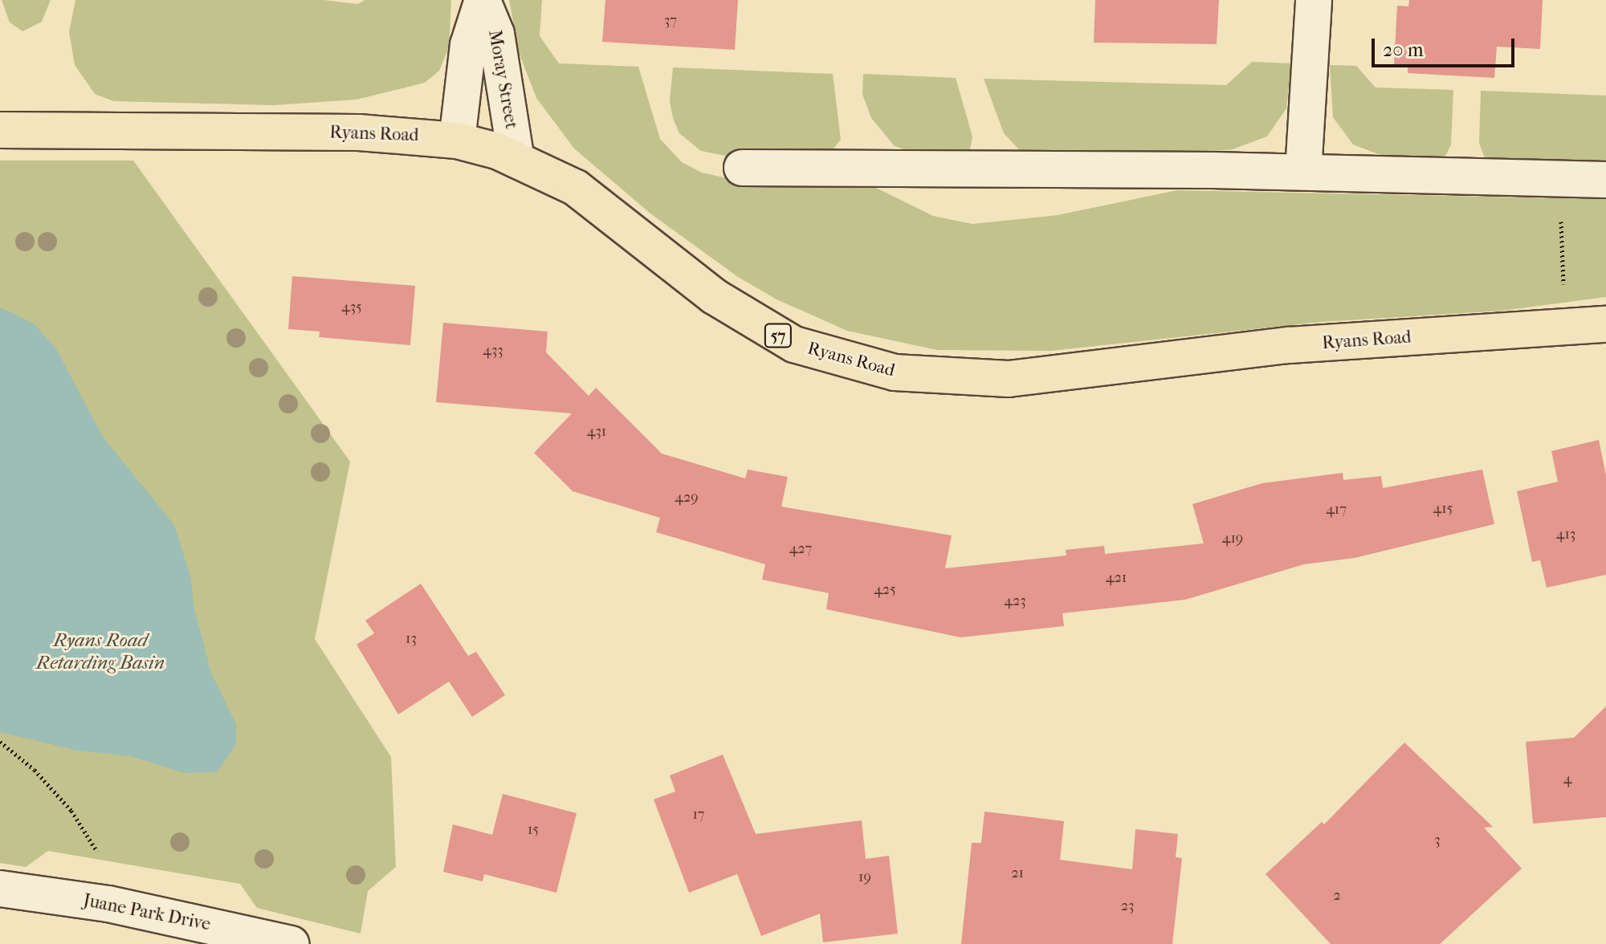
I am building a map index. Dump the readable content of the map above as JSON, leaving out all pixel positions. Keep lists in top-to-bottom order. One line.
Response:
{"streets":{"main road":["Ryans Road","57"],"street":["Moray Street","Juane Park Drive"]},"crossings":[["Moray Street","Ryans Road"]],"water":["Ryans Road Retarding Basin"],"house_numbers":["37","435","433","431","429","415","417","413","419","427","421","425","423","13","4","17","15","3","21","19","2","23"],"scale_bar":"20 m"}
